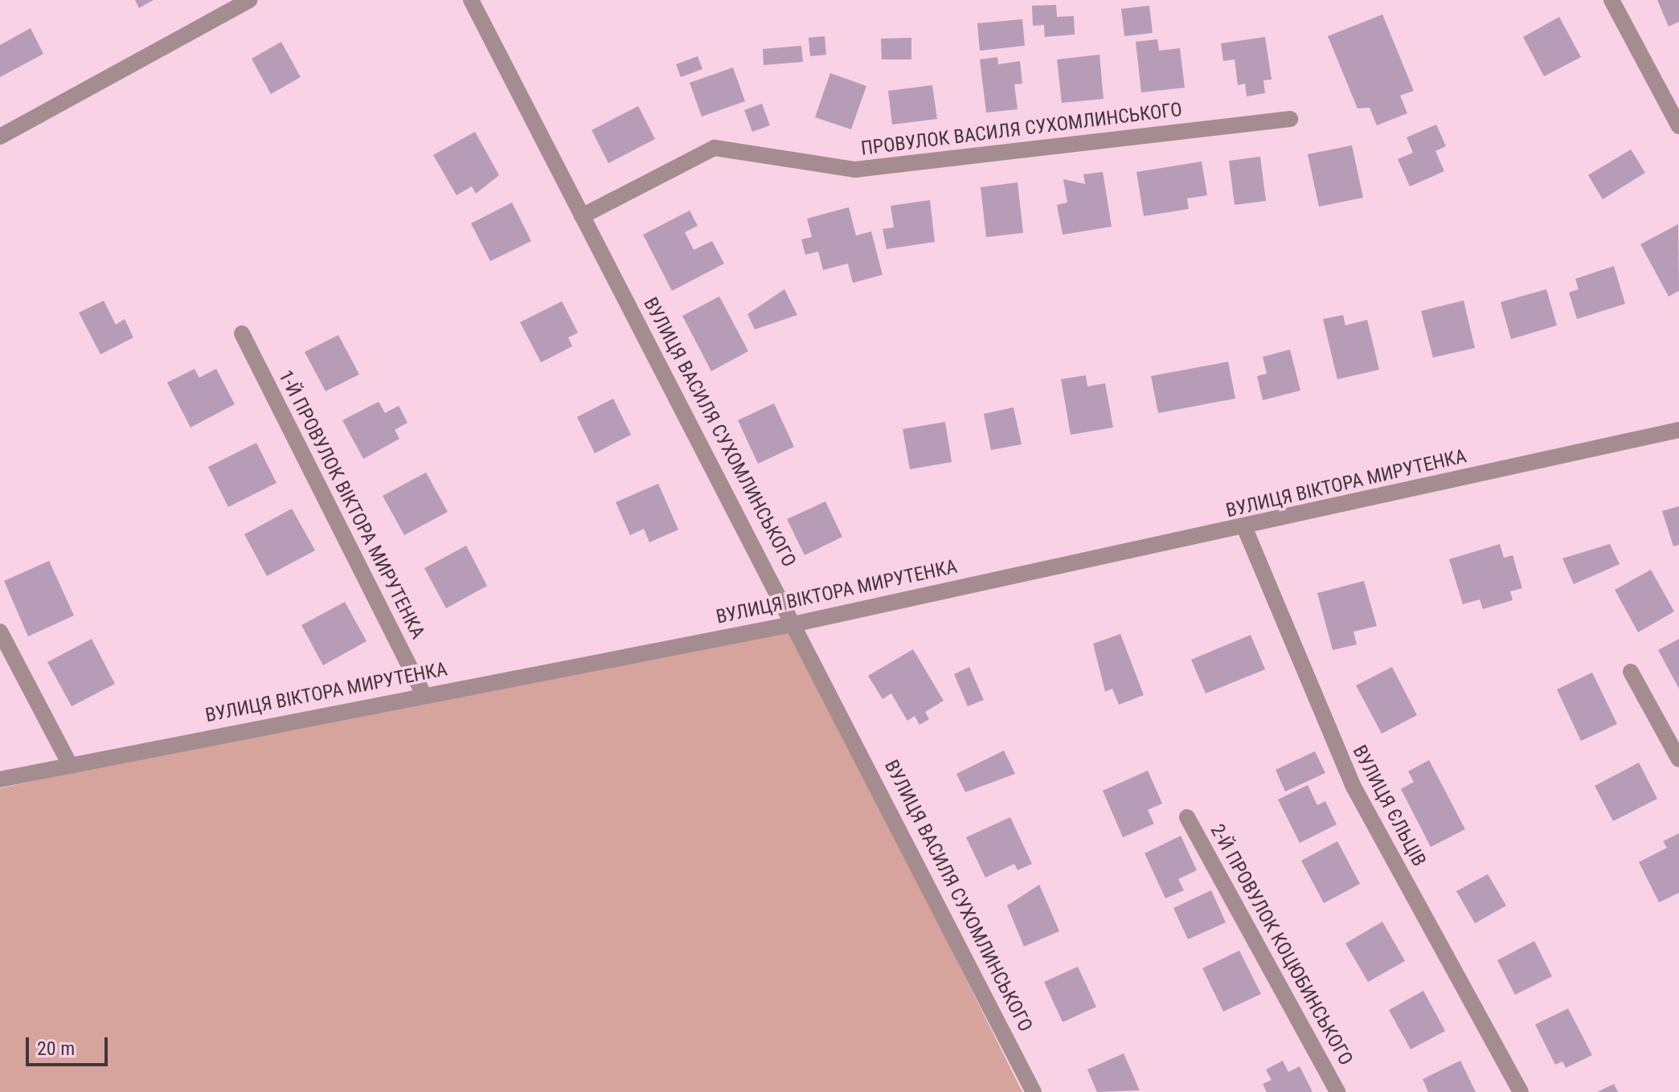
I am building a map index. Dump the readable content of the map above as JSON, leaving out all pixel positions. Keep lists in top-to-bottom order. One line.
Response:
{"streets":{"street":["ПРОВУЛОК ВАСИЛЯ СУХОМЛИНСЬКОГО","ВУЛИЦЯ ВАСИЛЯ СУХОМЛИНСЬКОГО","ВУЛИЦЯ ВІКТОРА МИРУТЕНКА","1-Й ПРОВУЛОК ВІКТОРА МИРУТЕНКА","ВУЛИЦЯ ЄЛЬЦІВ","2-Й ПРОВУЛОК КОЦЮБИНСЬКОГО"]},"crossings":[["ПРОВУЛОК ВАСИЛЯ СУХОМЛИНСЬКОГО","ВУЛИЦЯ ВАСИЛЯ СУХОМЛИНСЬКОГО"],["ВУЛИЦЯ ВАСИЛЯ СУХОМЛИНСЬКОГО","ВУЛИЦЯ ВІКТОРА МИРУТЕНКА"],["ВУЛИЦЯ ВІКТОРА МИРУТЕНКА","1-Й ПРОВУЛОК ВІКТОРА МИРУТЕНКА"],["ВУЛИЦЯ ВІКТОРА МИРУТЕНКА","ВУЛИЦЯ ЄЛЬЦІВ"]],"scale_bar":"20 m"}
